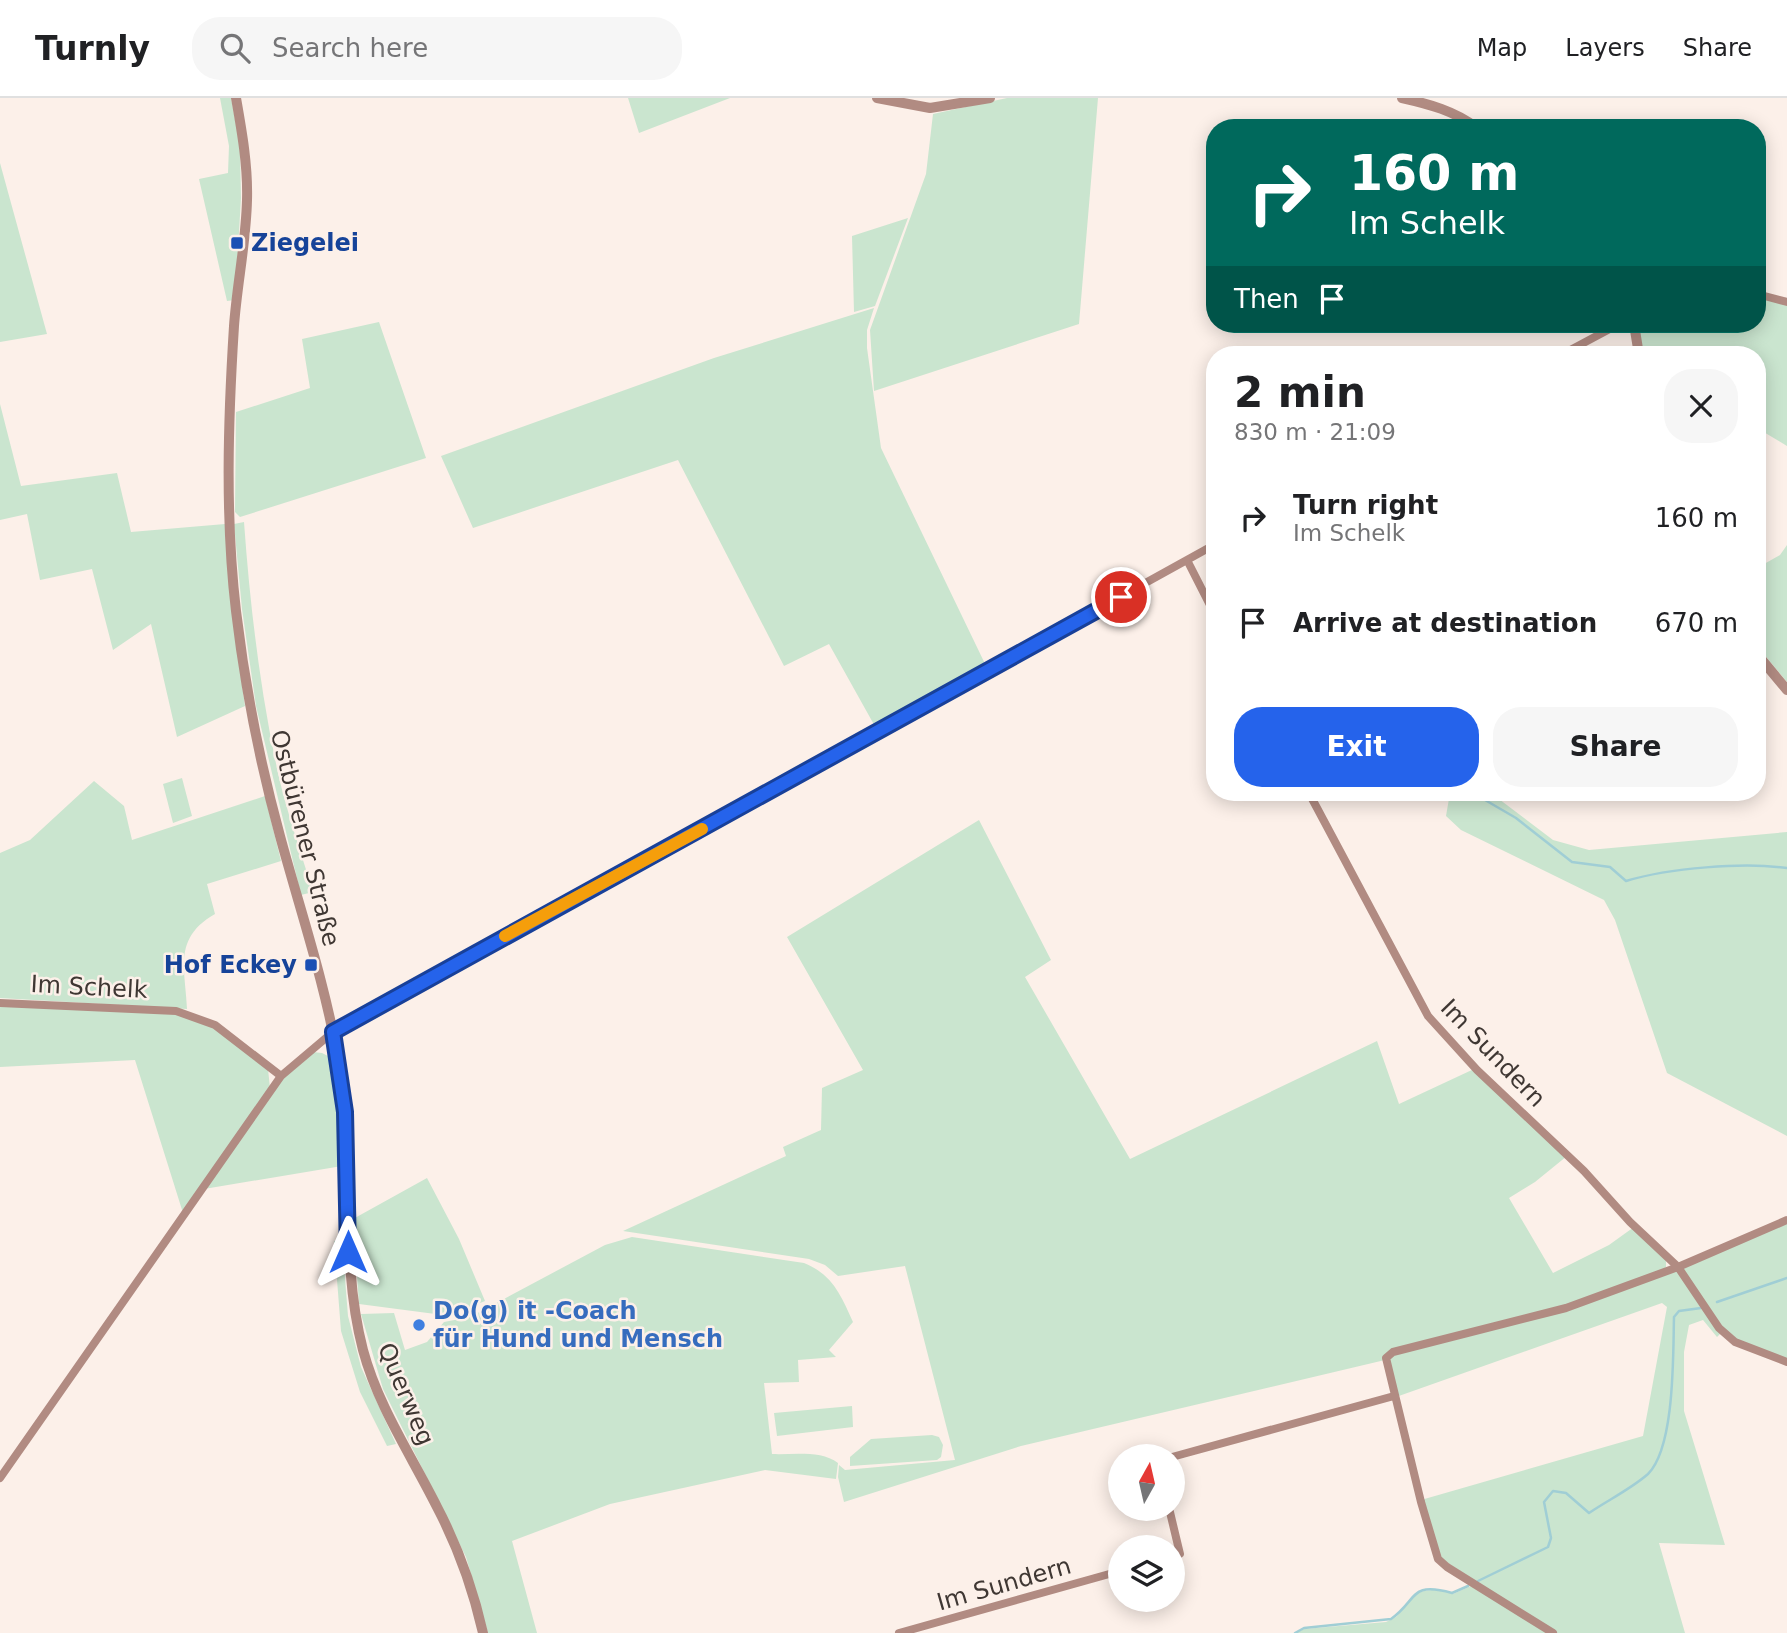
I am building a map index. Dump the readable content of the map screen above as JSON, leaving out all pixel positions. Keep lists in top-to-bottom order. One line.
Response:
{"streets":{"street":["Ostbürener Straße","Im Schelk","Im Sundern","Querweg"]},"crossings":[["Ostbürener Straße","Querweg"]],"places":{"transit":["Ziegelei","Hof Eckey"],"other":["Do(g) it -Coach für Hund und Mensch"]},"north":"top","page":{"header":"Turnly","search":"Search here","nav":["Map","Layers","Share"],"turn":["160 m","Im Schelk"],"then":"Then","heading":["2 min","830 m · 21:09"],"list":[{"name":"Turn right","note":"Im Schelk","value":"160 m"},{"name":"Arrive at destination","value":"670 m"}],"buttons":["Exit","Share"]}}
